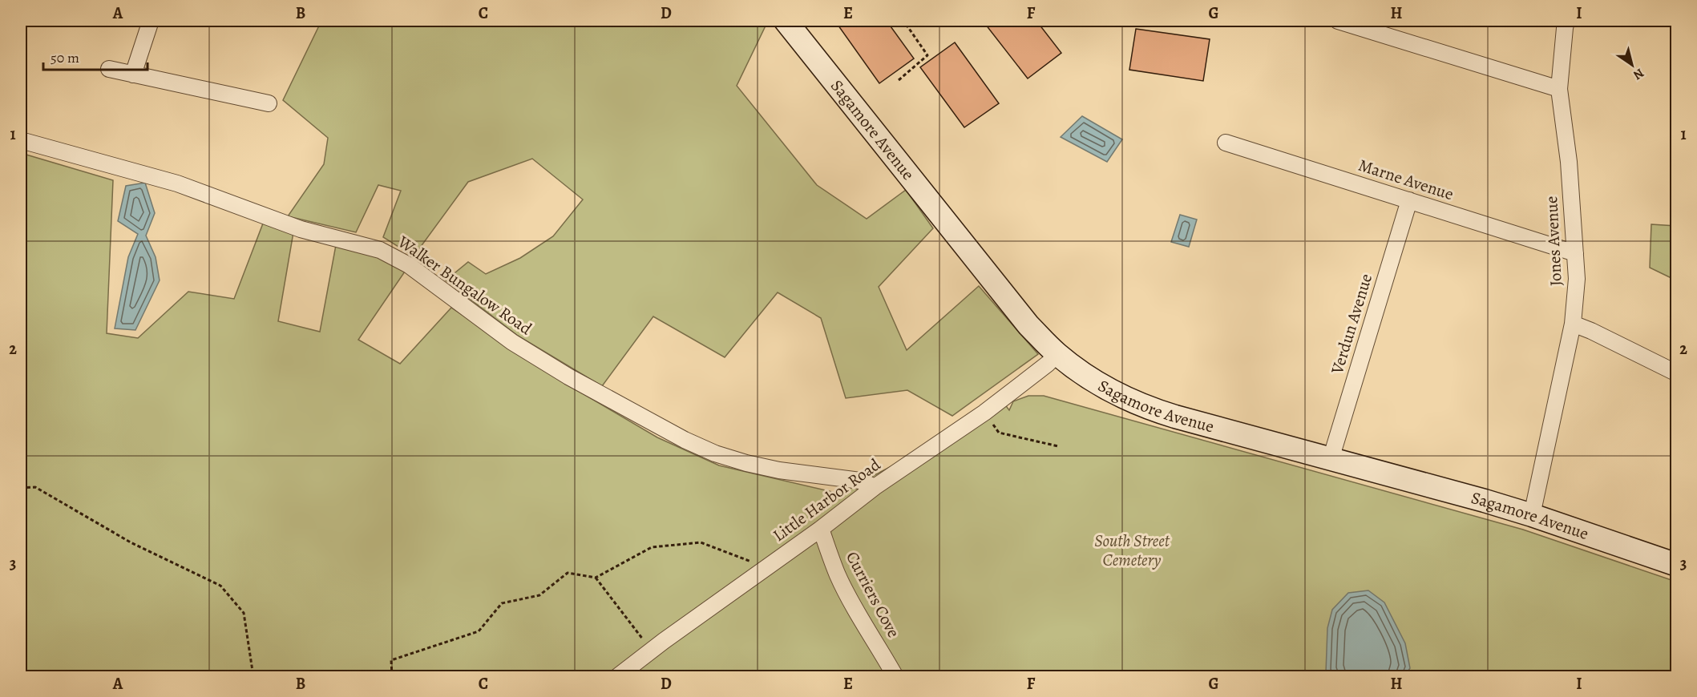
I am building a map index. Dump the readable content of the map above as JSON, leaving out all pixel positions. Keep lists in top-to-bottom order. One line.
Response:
{"streets":{"main road":["Sagamore Avenue"],"street":["Marne Avenue","Jones Avenue","Walker Bungalow Road","Verdun Avenue","Little Harbor Road","Curriers Cove"]},"crossings":[["Sagamore Avenue","Jones Avenue"],["Sagamore Avenue","Verdun Avenue"],["Sagamore Avenue","Little Harbor Road"],["Marne Avenue","Jones Avenue"],["Marne Avenue","Verdun Avenue"],["Walker Bungalow Road","Little Harbor Road"],["Little Harbor Road","Curriers Cove"]],"parks":["South Street Cemetery"],"scale_bar":"50 m","north":"bottom right","grid":{"columns":["A","B","C","D","E","F","G","H","I"],"rows":["1","2","3"]}}
